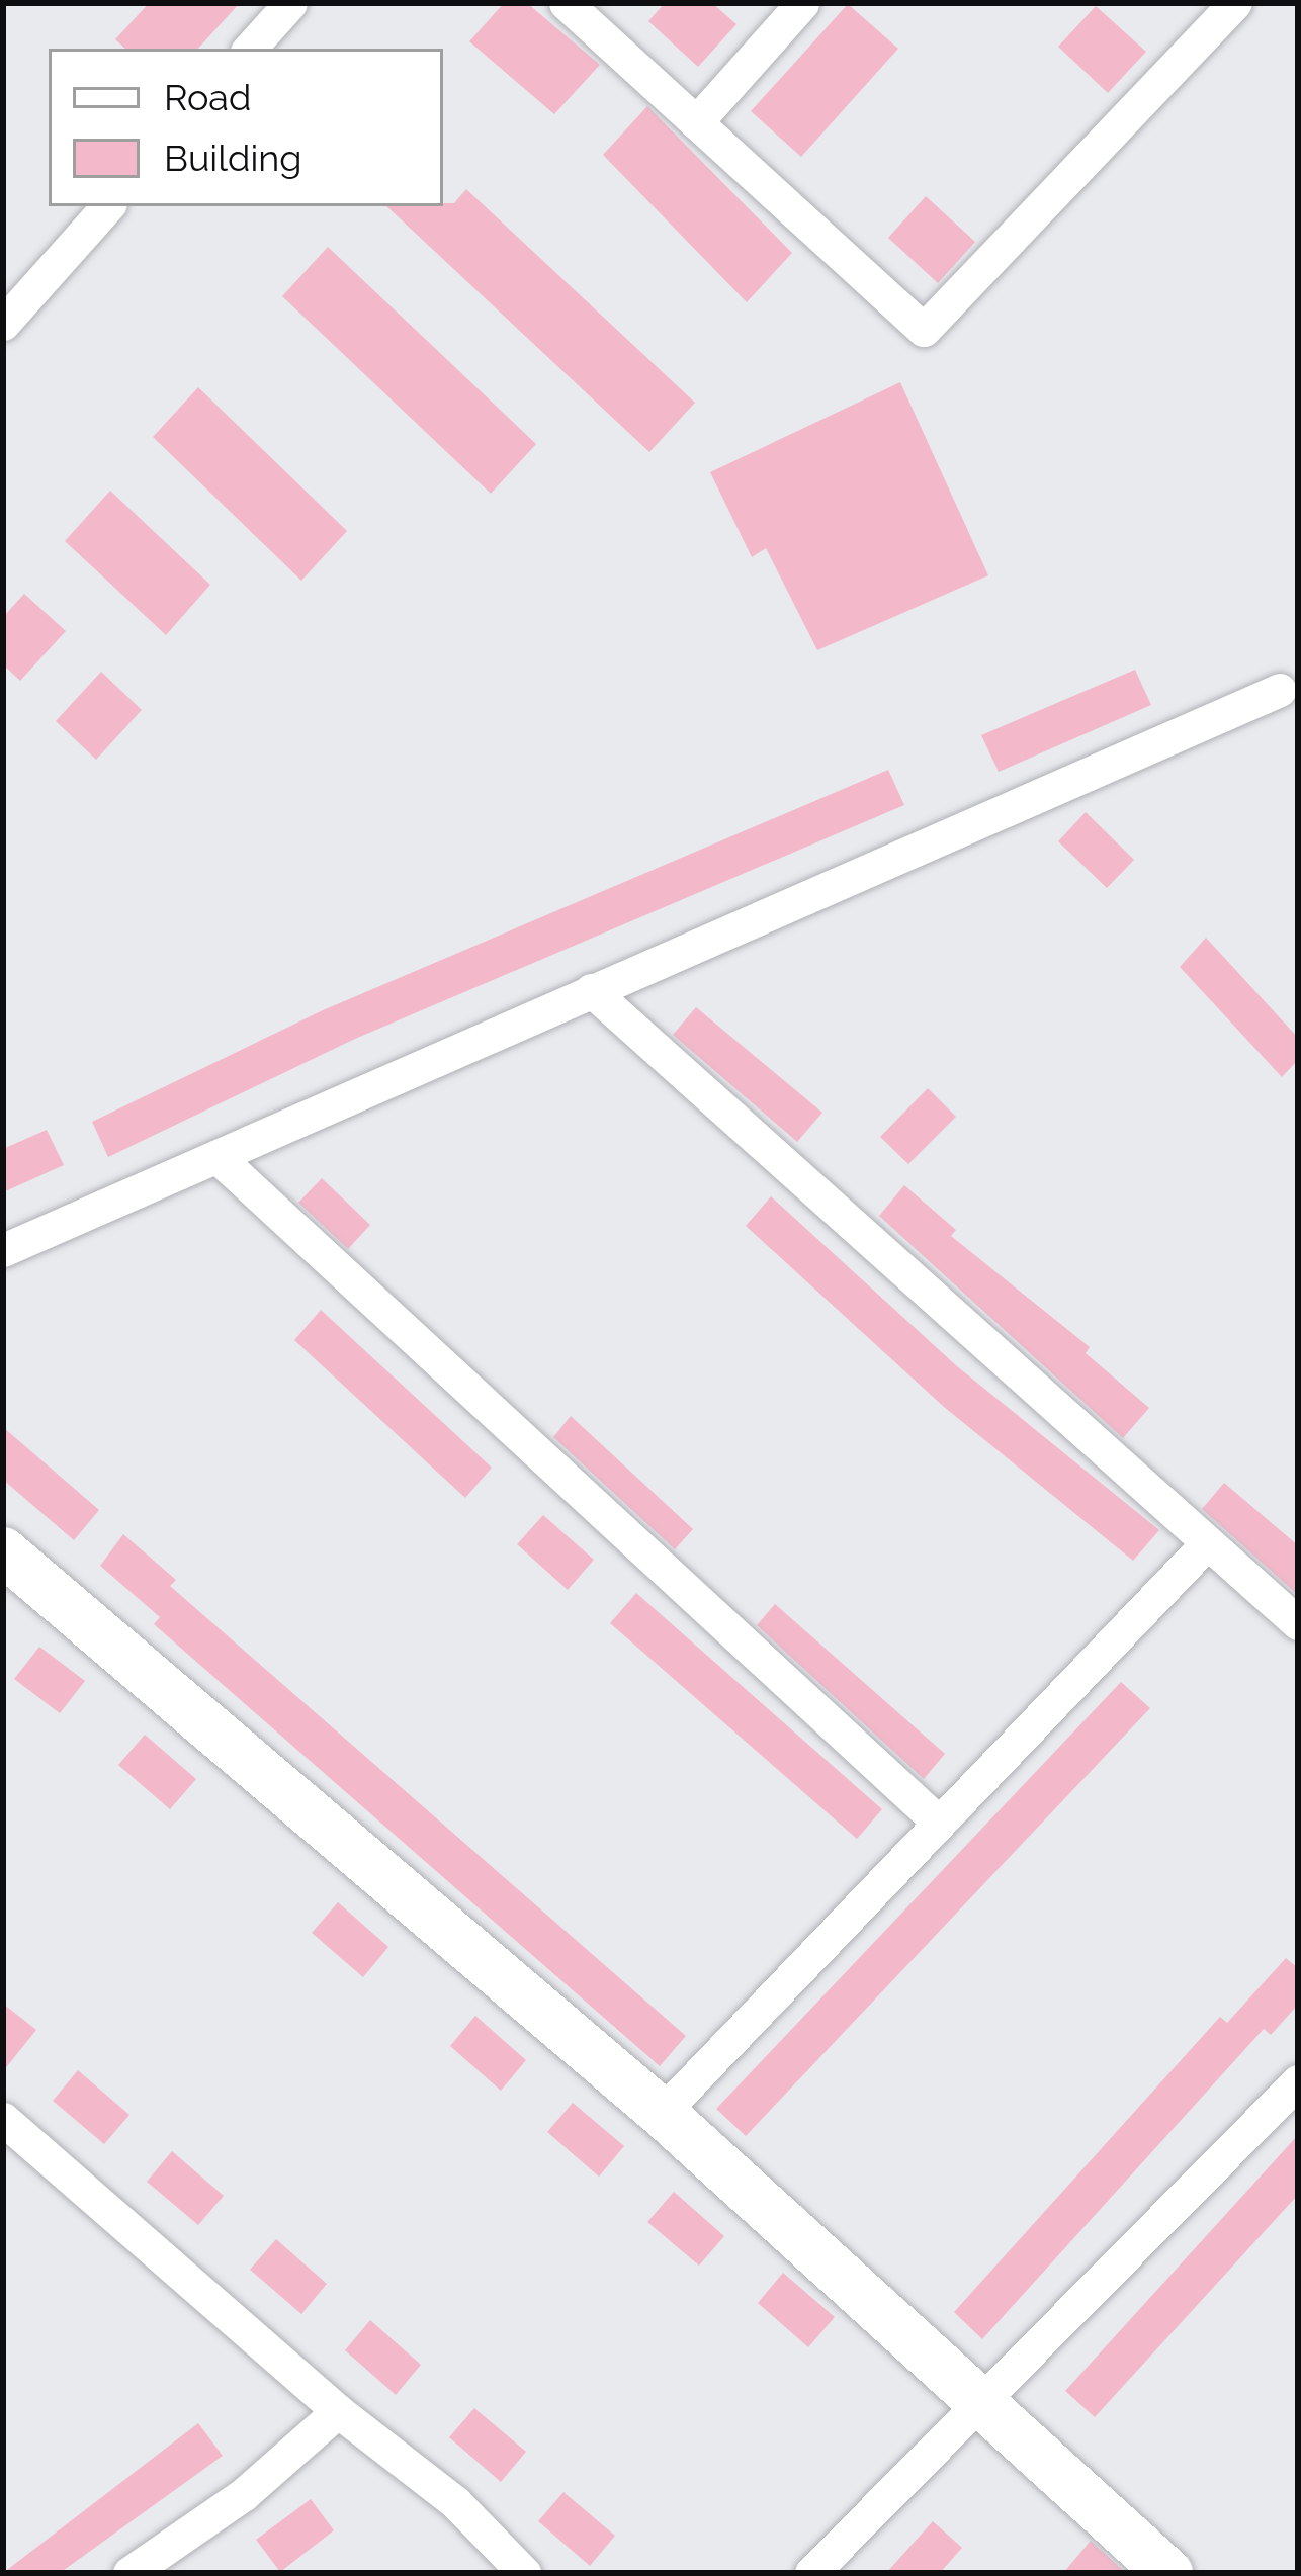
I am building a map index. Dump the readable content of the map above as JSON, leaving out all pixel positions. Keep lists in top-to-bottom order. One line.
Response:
{"legend":["Road","Building"]}
